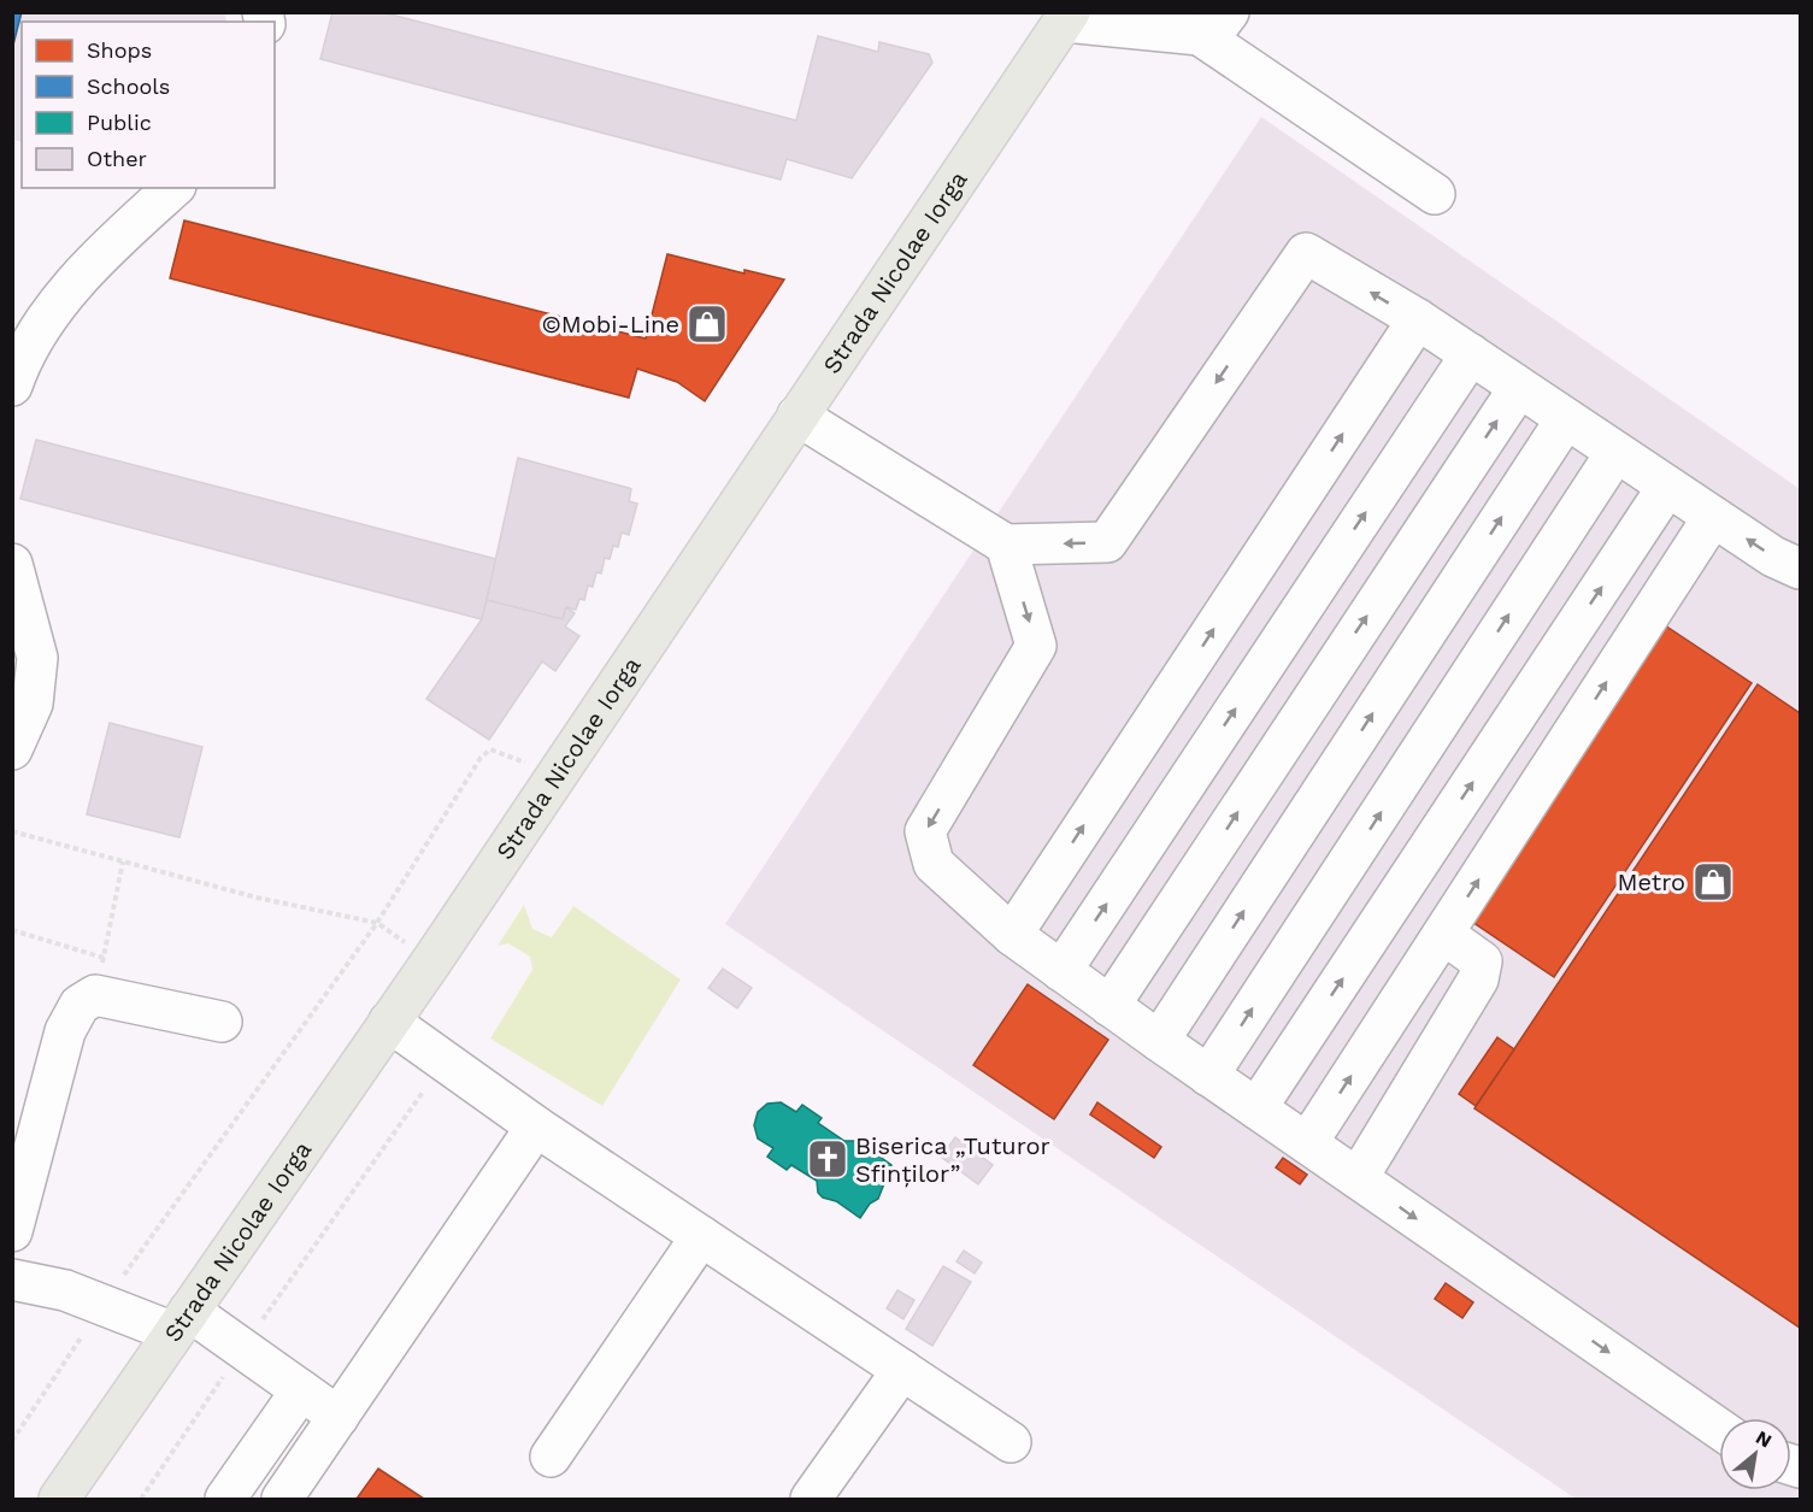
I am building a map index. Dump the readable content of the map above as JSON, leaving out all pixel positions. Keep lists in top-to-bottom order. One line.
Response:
{"streets":{"main road":["Strada Nicolae Iorga"]},"places":{"shop":["©Mobi-Line","Metro"],"church":["Biserica „Tuturor Sfinților”"]},"legend":["Shops","Schools","Public","Other"],"north":"top right"}
